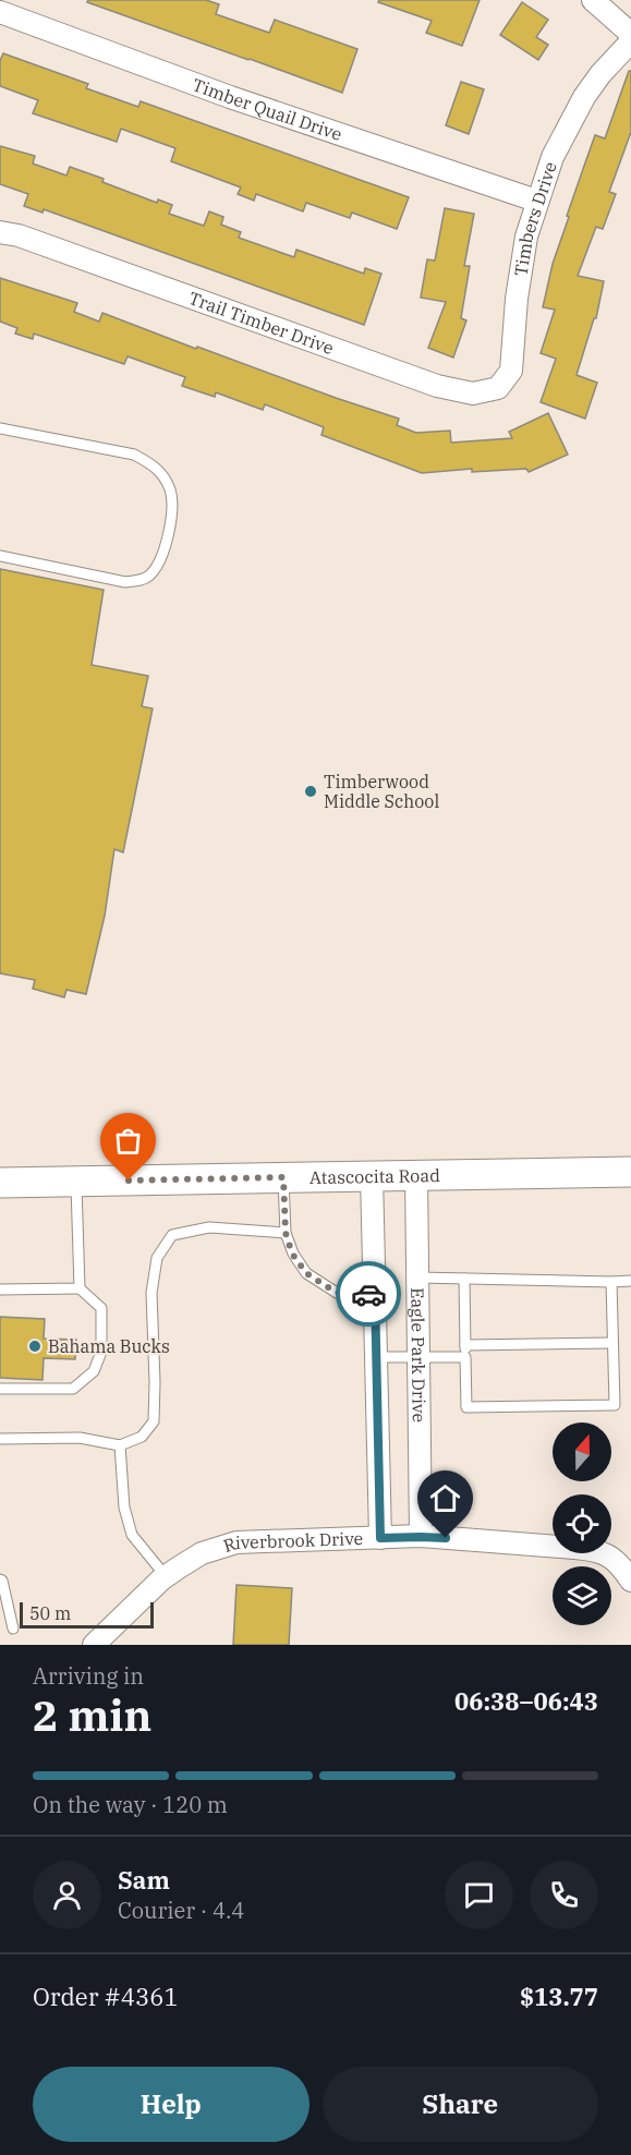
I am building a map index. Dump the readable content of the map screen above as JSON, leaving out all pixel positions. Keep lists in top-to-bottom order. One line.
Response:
{"streets":{"main road":["Atascocita Road"],"street":["Timber Quail Drive","Timbers Drive","Trail Timber Drive","Eagle Park Drive","Riverbrook Drive"]},"crossings":[["Timber Quail Drive","Timbers Drive"],["Timbers Drive","Trail Timber Drive"],["Atascocita Road","Eagle Park Drive"],["Eagle Park Drive","Riverbrook Drive"]],"places":["Timberwood Middle School","Bahama Bucks"],"scale_bar":"50 m","north":"top","page":{"scale":"50 m","heading":["2 min","Arriving in","06:38–06:43"],"panel":["Sam","Courier · 4.4","Order #4361","$13.77"],"bar":"On the way · 120 m","buttons":["Help","Share"]}}
